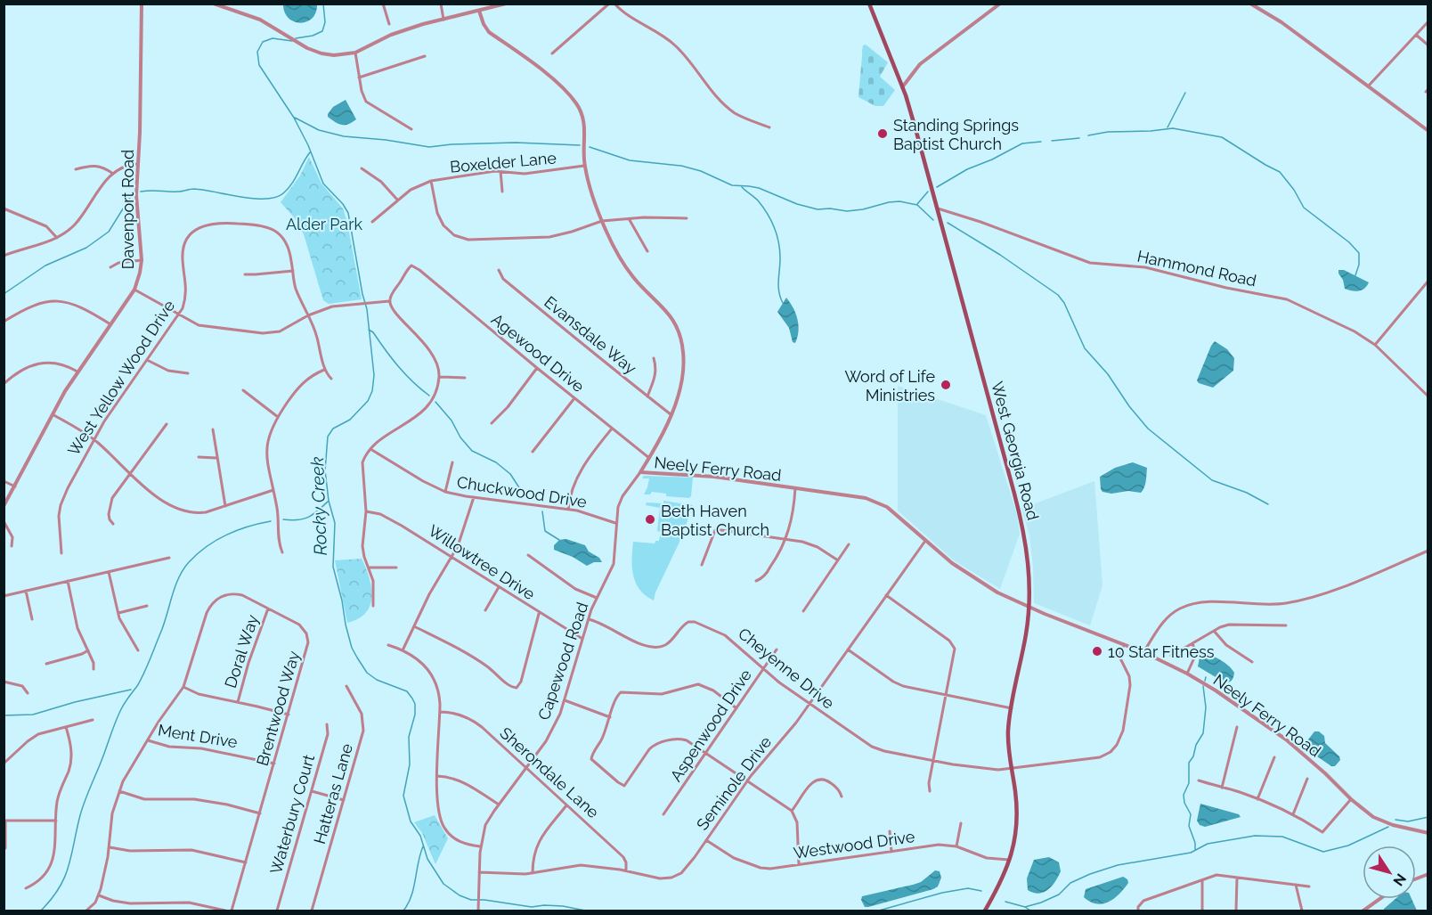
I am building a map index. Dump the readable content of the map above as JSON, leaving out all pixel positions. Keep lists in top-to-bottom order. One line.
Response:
{"streets":{"main road":["West Georgia Road"],"street":["Boxelder Lane","Davenport Road","Hammond Road","Evansdale Way","Agewood Drive","West Yellow Wood Drive","Neely Ferry Road","Chuckwood Drive","Willowtree Drive","Doral Way","Capewood Road","Cheyenne Drive","Brentwood Way","Aspenwood Drive","Ment Drive","Sherondale Lane","Seminole Drive","Hatteras Lane","Waterbury Court","Westwood Drive"]},"crossings":[["Boxelder Lane","Neely Ferry Road"],["Hammond Road","West Georgia Road"],["Evansdale Way","Neely Ferry Road"],["Agewood Drive","Neely Ferry Road"],["West Georgia Road","Neely Ferry Road"],["West Georgia Road","Cheyenne Drive"],["West Georgia Road","Westwood Drive"],["Neely Ferry Road","Capewood Road"],["Neely Ferry Road","Cheyenne Drive"],["Neely Ferry Road","Seminole Drive"],["Chuckwood Drive","Capewood Road"],["Willowtree Drive","Capewood Road"],["Doral Way","Brentwood Way"],["Capewood Road","Cheyenne Drive"],["Capewood Road","Sherondale Lane"],["Capewood Road","Seminole Drive"],["Cheyenne Drive","Aspenwood Drive"],["Cheyenne Drive","Seminole Drive"],["Brentwood Way","Ment Drive"],["Sherondale Lane","Seminole Drive"],["Seminole Drive","Westwood Drive"]],"water":["Rocky Creek"],"parks":["Alder Park"],"places":["Standing Springs Baptist Church","Word of Life Ministries","Beth Haven Baptist Church","10 Star Fitness"],"north":"bottom right"}
